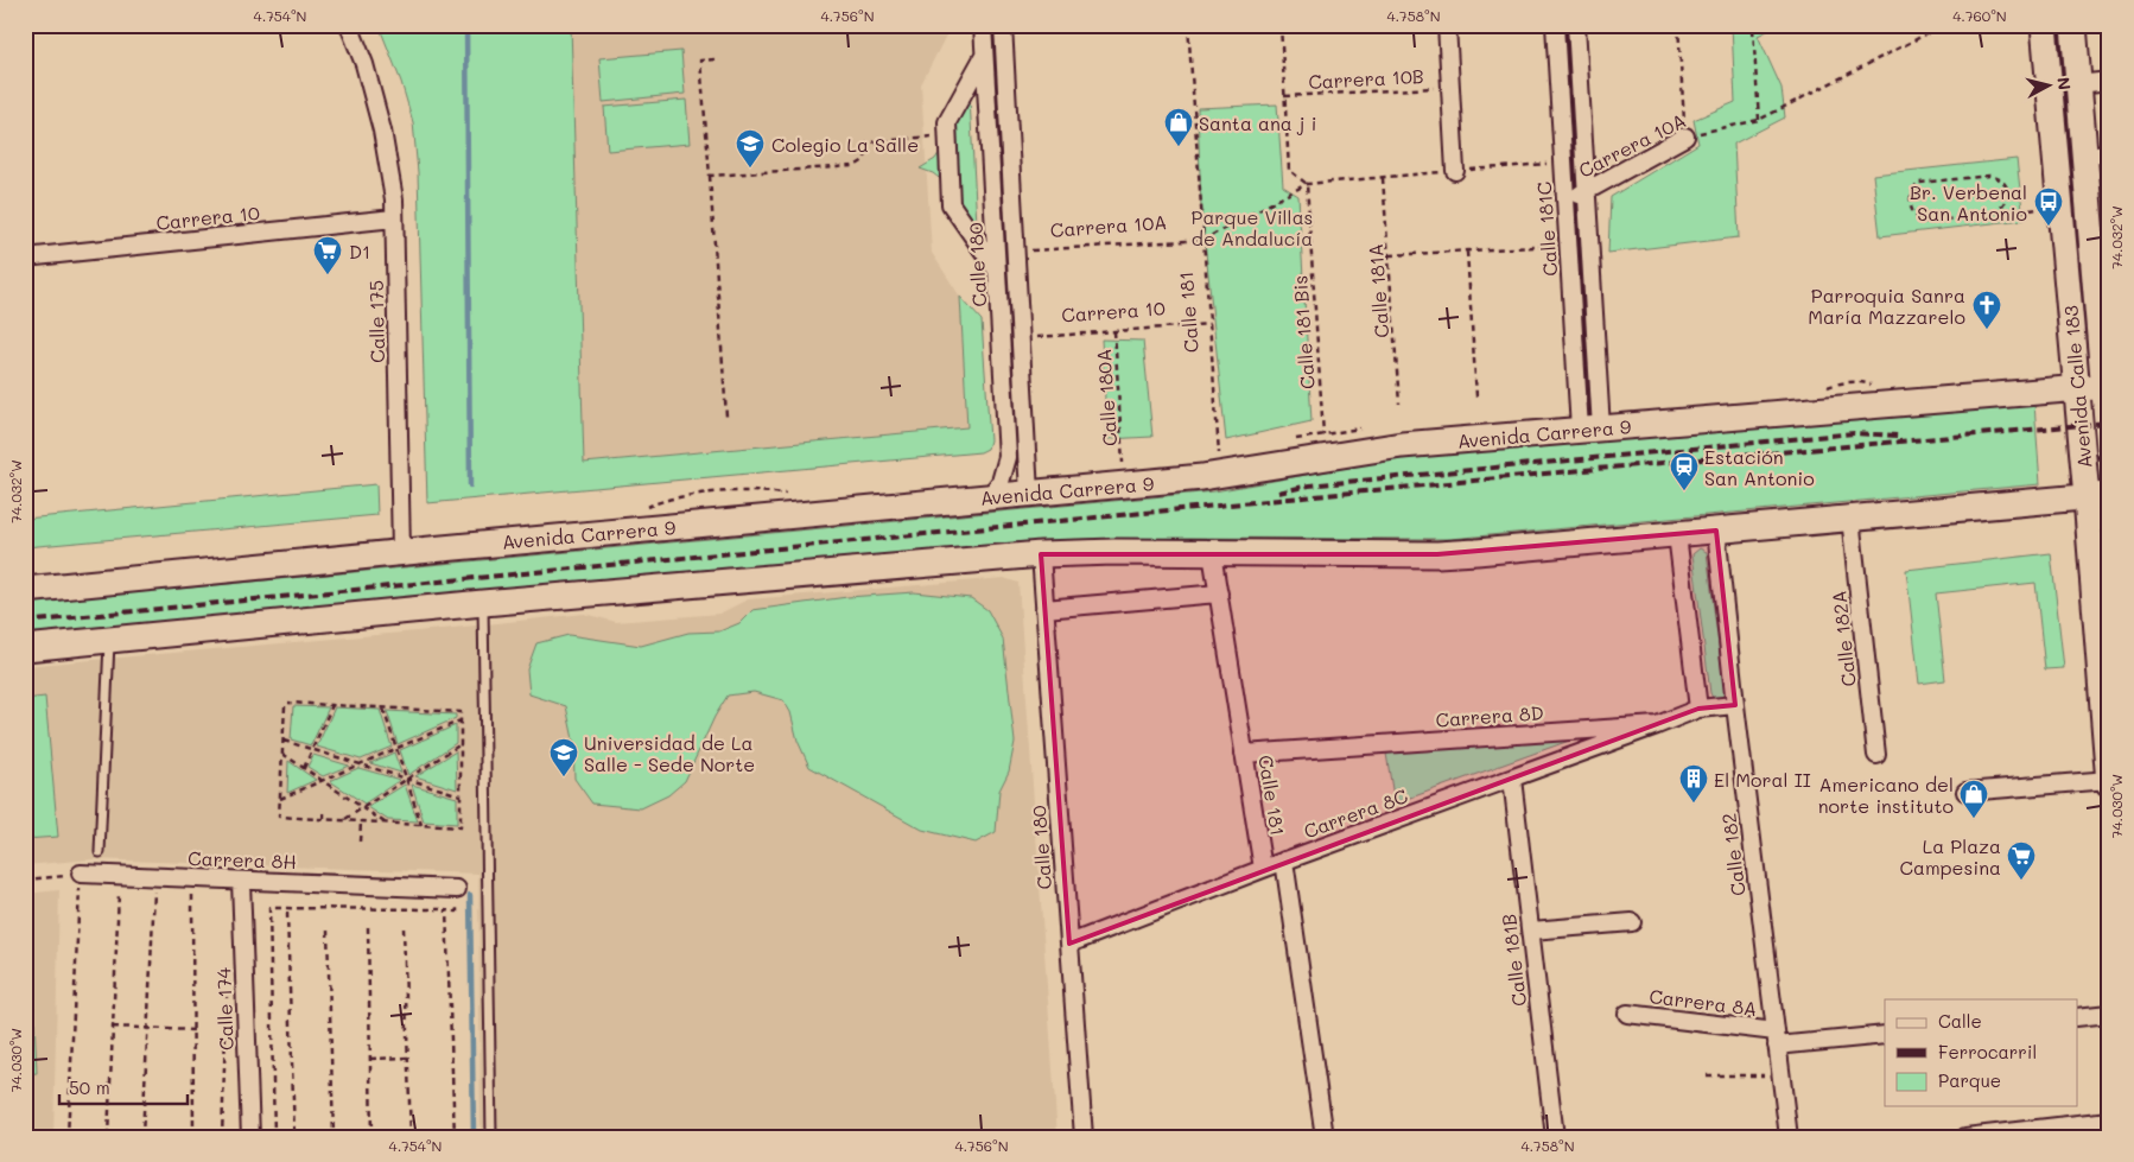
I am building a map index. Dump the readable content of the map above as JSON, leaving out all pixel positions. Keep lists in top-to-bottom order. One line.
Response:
{"streets":{"main road":["Avenida Calle 183","Avenida Carrera 9"],"street":["Carrera 10A","Carrera 10","Calle 181C","Calle 180","Calle 181","Calle 175","Calle 182A","Carrera 8D","Carrera 8C","Calle 182","Carrera 8H","Calle 181B","Carrera 8A","Calle 174"],"path":["Carrera 10B","Calle 181A","Calle 181 Bis","Calle 180A"]},"crossings":[["Carrera 10A","Calle 181C"],["Carrera 10A","Calle 180"],["Carrera 10A","Calle 181A"],["Carrera 10A","Calle 181"],["Carrera 10A","Calle 181 Bis"],["Carrera 10","Calle 180"],["Carrera 10","Calle 181"],["Carrera 10","Calle 175"],["Carrera 10","Calle 180A"],["Calle 181C","Avenida Carrera 9"],["Calle 180","Avenida Carrera 9"],["Calle 180","Carrera 8C"],["Calle 181","Carrera 8D"],["Calle 181","Carrera 8C"],["Calle 175","Avenida Carrera 9"],["Avenida Calle 183","Avenida Carrera 9"],["Carrera 8D","Carrera 8C"],["Carrera 8D","Calle 182"],["Carrera 8C","Calle 181B"],["Calle 182","Carrera 8A"],["Carrera 8H","Calle 174"]],"parks":["Parque Villas de Andalucía"],"places":{"shop":["Santa ana j i","Americano del norte instituto"],"school or university":["Colegio La Salle","Universidad de La Salle - Sede Norte"],"bus stop":["Br. Verbenal San Antonio"],"supermarket":["D1","La Plaza Campesina"],"church":["Parroquia Sanra María Mazzarelo"],"station":["Estación San Antonio"],"building":["El Moral II"]},"legend":["Calle","Ferrocarril","Parque"],"scale_bar":"50 m","north":"right","coordinates":["4.754°N","4.756°N","4.758°N","4.760°N","74.032°W","74.030°W"]}
